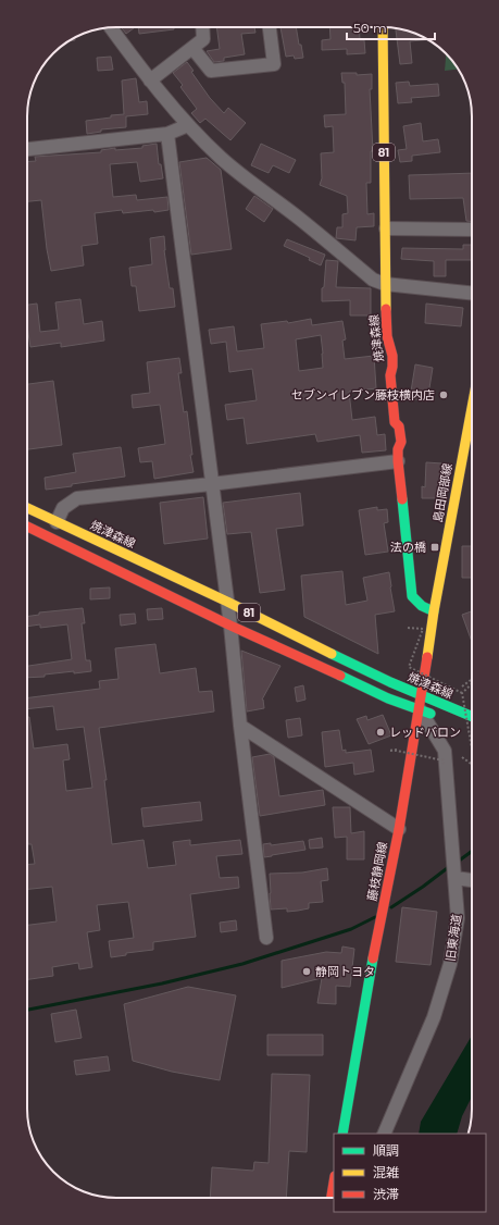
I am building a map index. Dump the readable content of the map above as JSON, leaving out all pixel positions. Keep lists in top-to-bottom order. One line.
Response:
{"streets":{"main road":["81","焼津森線","島田岡部線","藤枝静岡線"],"street":["旧東海道"]},"crossings":[["81","藤枝静岡線"],["81","旧東海道"],["焼津森線","島田岡部線"],["焼津森線","藤枝静岡線"],["島田岡部線","藤枝静岡線"],["藤枝静岡線","旧東海道"]],"places":{"other":["セブンイレブン藤枝横内店","レッドバロン","静岡トヨタ"],"transit":["法の橋"]},"legend":["順調","混雑","渋滞"],"scale_bar":"50 m"}
